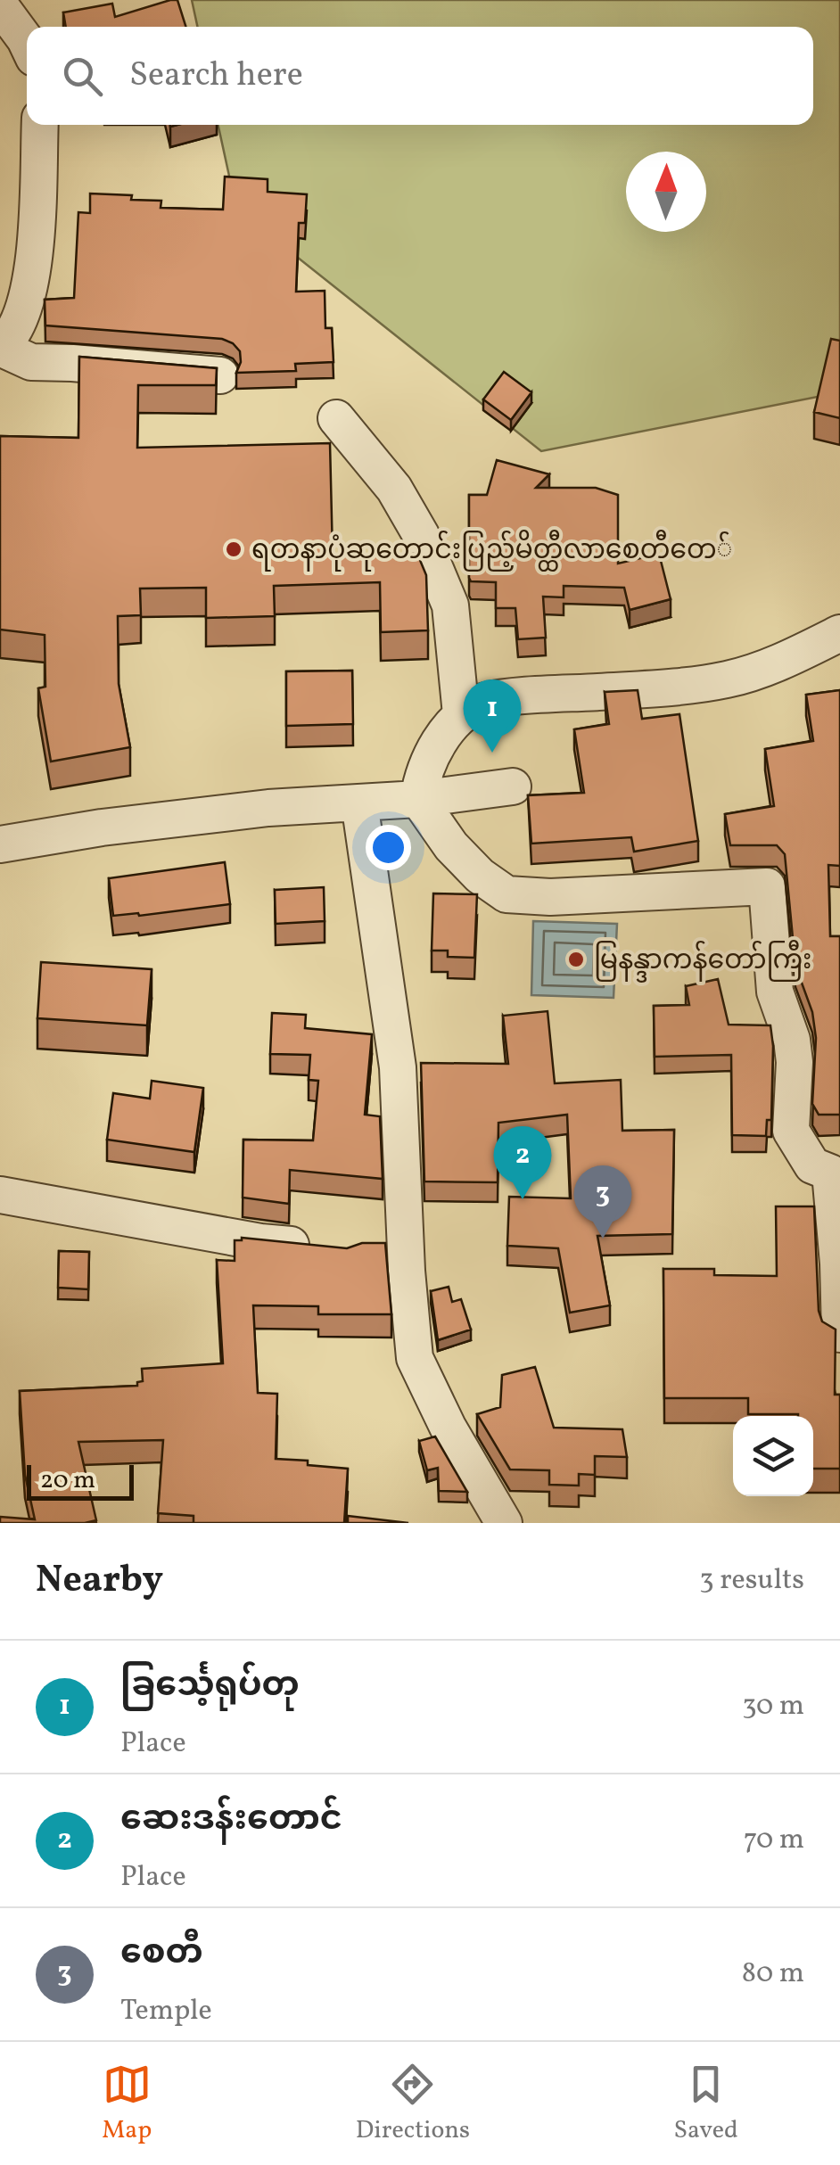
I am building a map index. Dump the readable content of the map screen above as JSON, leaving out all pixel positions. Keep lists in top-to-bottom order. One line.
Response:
{"places":["ရတနာပုံဆုတောင်းပြည့်မိတ္ထီလာစေတီတေ်","မြနန္ဒာကန်တော်ကြီး"],"scale_bar":"20 m","north":"top","page":{"search":"Search here","pins":["1","2","3"],"scale":"20 m","heading":["Nearby","3 results"],"list":[{"mark":"1","name":"ခြင်္သေ့ရုပ်တု","note":"Place","value":"30 m"},{"mark":"2","name":"ဆေးဒန်းတောင်","note":"Place","value":"70 m"},{"mark":"3","name":"စေတီ","note":"Temple","value":"80 m"}],"nav":["Map","Directions","Saved"]}}
